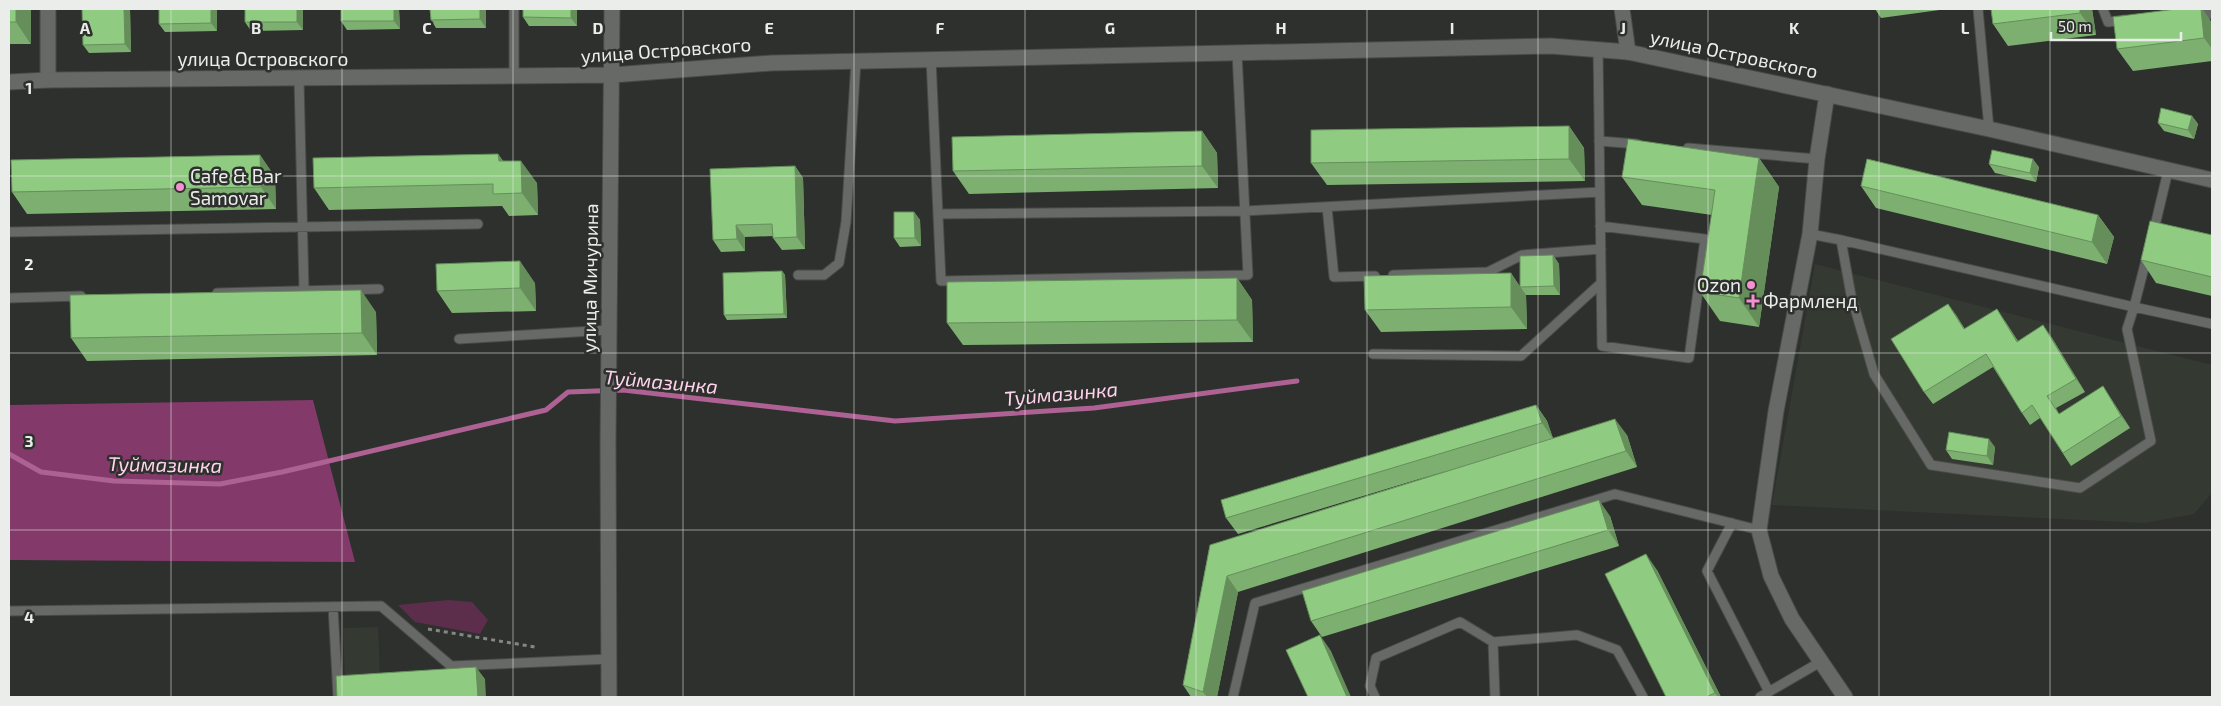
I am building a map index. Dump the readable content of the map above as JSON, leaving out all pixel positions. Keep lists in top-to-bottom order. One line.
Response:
{"streets":{"main road":["улица Островского","улица Мичурина"]},"crossings":[["улица Островского","улица Мичурина"]],"water":["Туймазинка"],"places":{"other":["Cafe & Bar Samovar","Ozon"],"health":["Фармленд"]},"scale_bar":"50 m","grid":{"columns":["A","B","C","D","E","F","G","H","I","J","K","L"],"rows":["1","2","3","4"]}}
